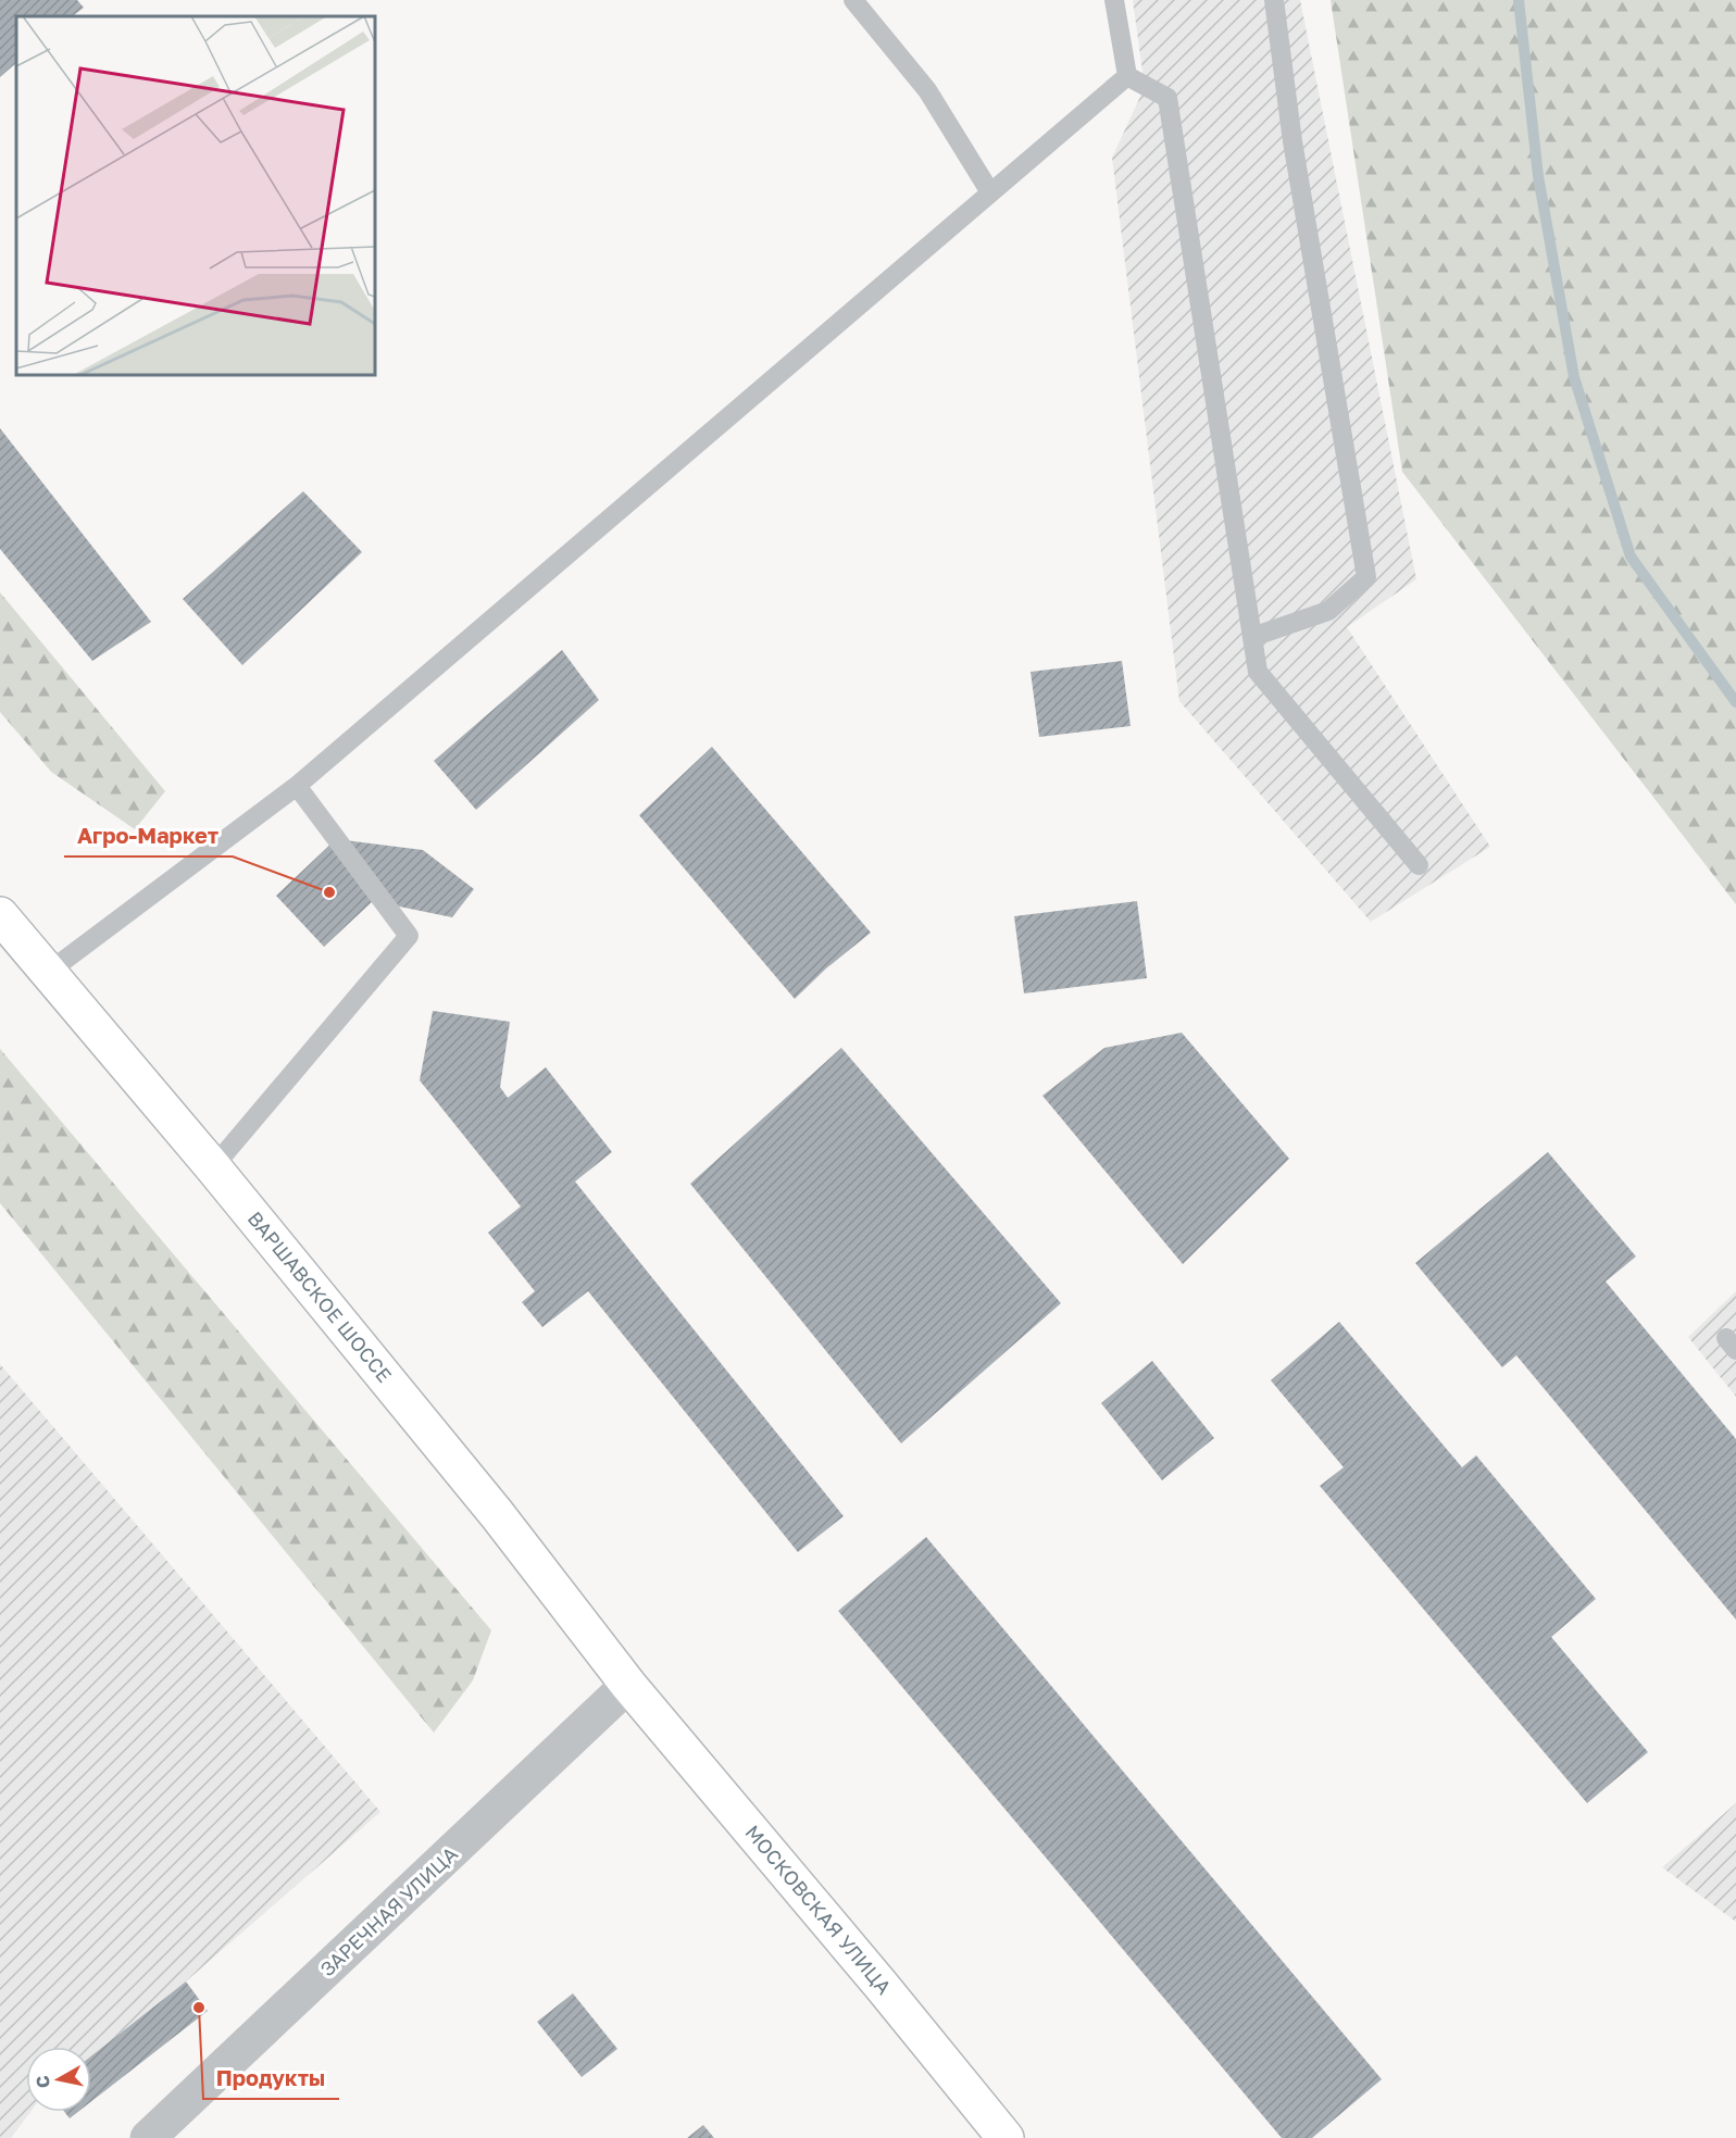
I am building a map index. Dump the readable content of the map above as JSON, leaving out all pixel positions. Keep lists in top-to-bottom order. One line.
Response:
{"streets":{"main road":["ВАРШАВСКОЕ ШОССЕ","МОСКОВСКАЯ УЛИЦА"],"street":["ЗАРЕЧНАЯ УЛИЦА"]},"crossings":[["ВАРШАВСКОЕ ШОССЕ","МОСКОВСКАЯ УЛИЦА"],["ВАРШАВСКОЕ ШОССЕ","ЗАРЕЧНАЯ УЛИЦА"],["МОСКОВСКАЯ УЛИЦА","ЗАРЕЧНАЯ УЛИЦА"]],"places":["Агро-Маркет","Продукты"],"north":"left"}
